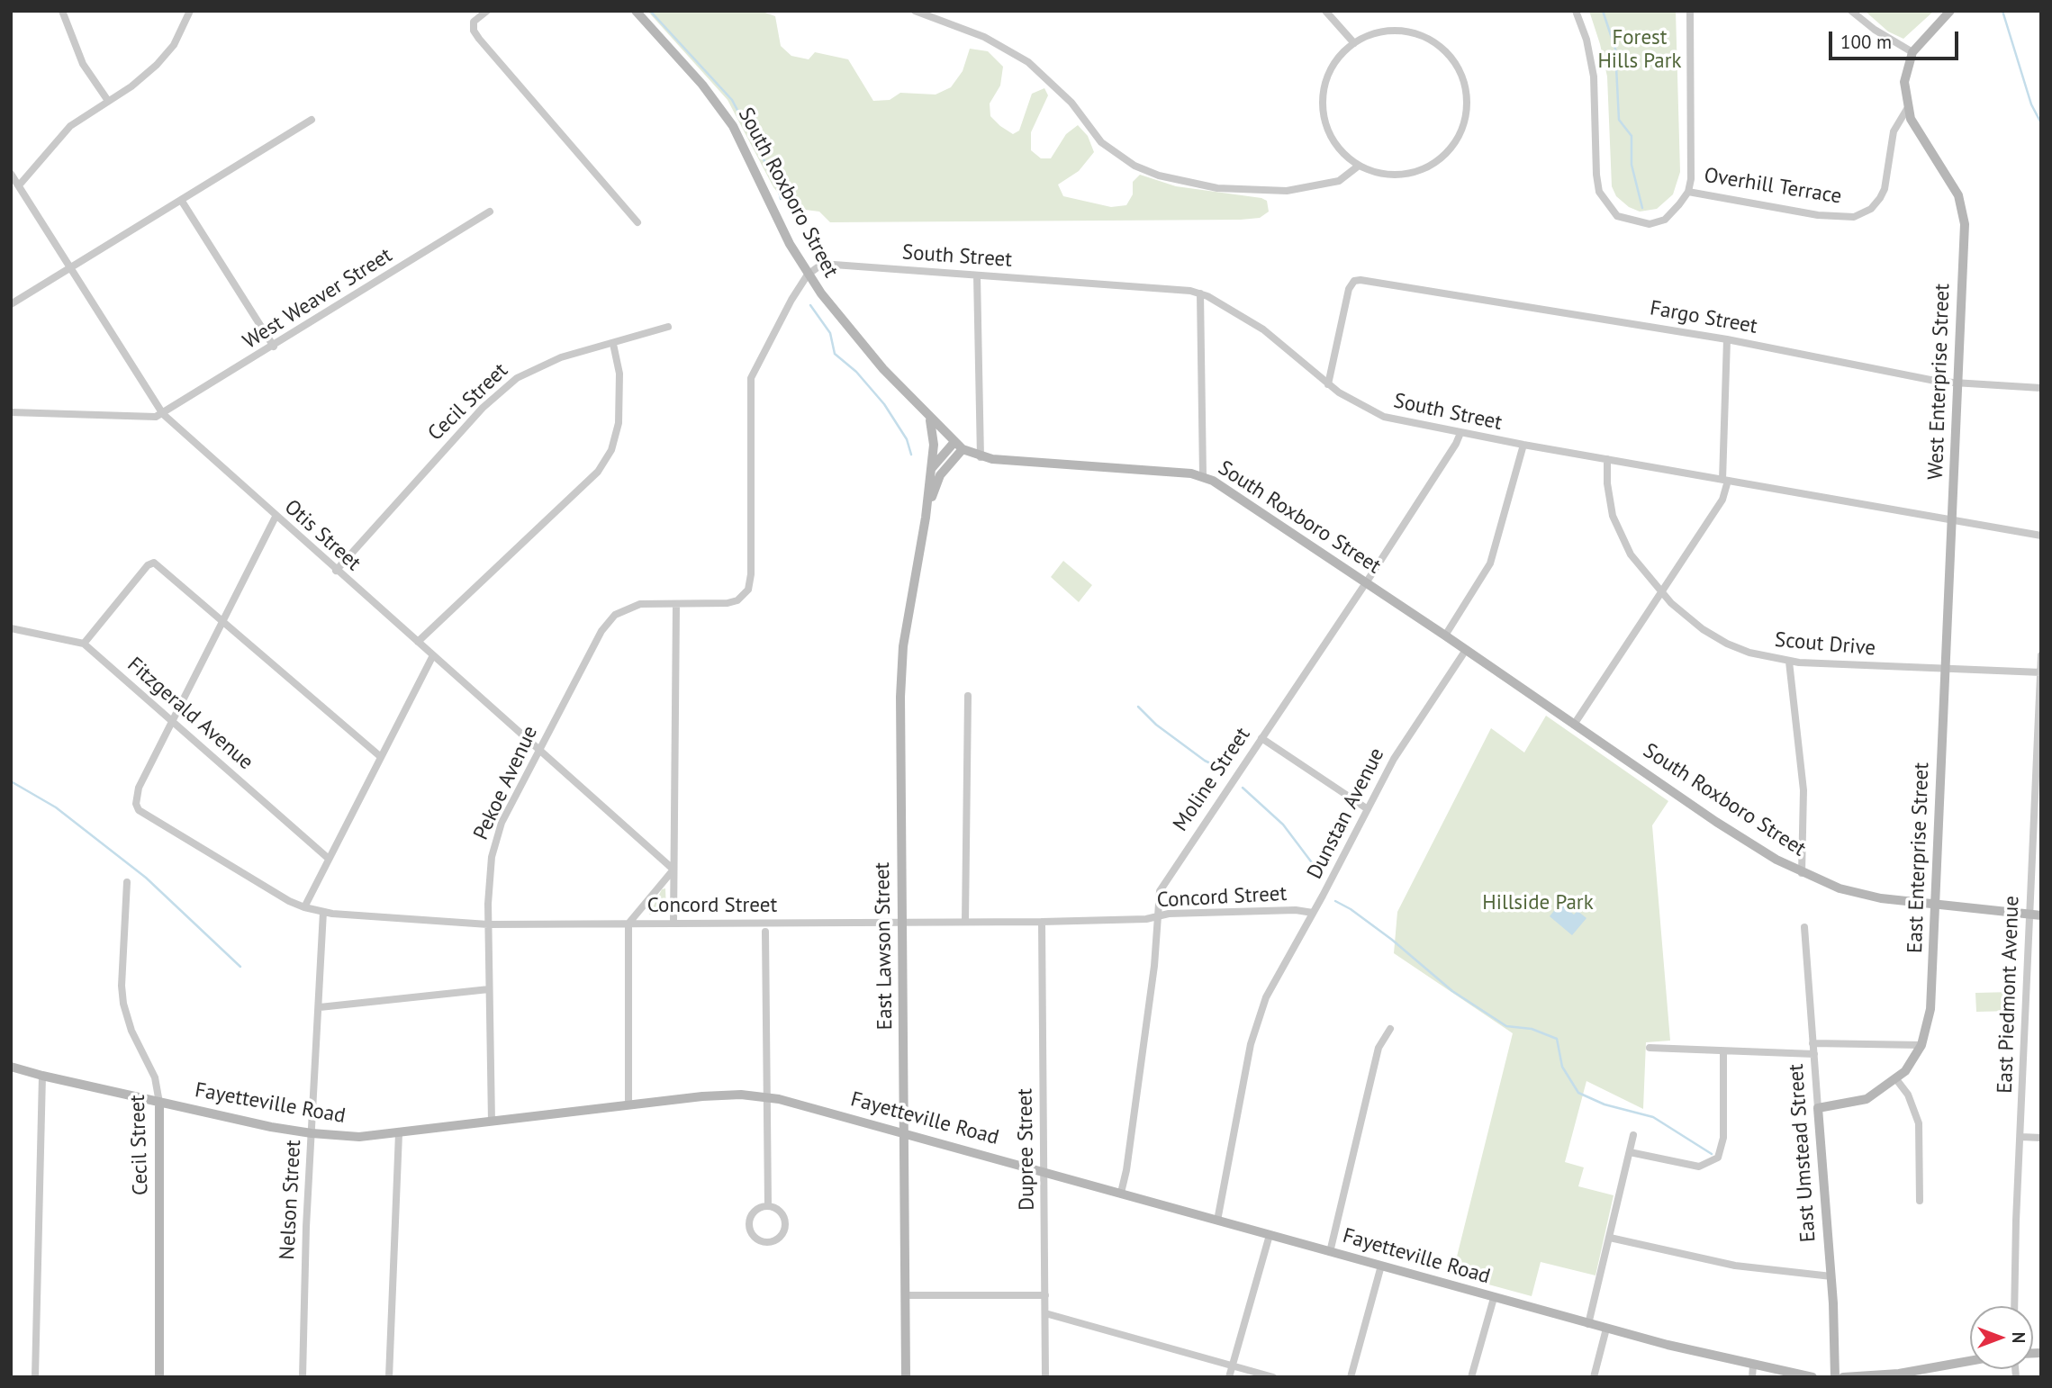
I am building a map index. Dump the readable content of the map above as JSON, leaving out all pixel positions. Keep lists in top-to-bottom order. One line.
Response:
{"streets":{"street":["Overhill Terrace","South Roxboro Street","South Street","West Weaver Street","Fargo Street","West Enterprise Street","Cecil Street","Otis Street","Scout Drive","Fitzgerald Avenue","Moline Street","Pekoe Avenue","Dunstan Avenue","East Enterprise Street","Concord Street","East Lawson Street","East Piedmont Avenue","Fayetteville Road","Dupree Street","East Umstead Street","Nelson Street"]},"crossings":[["Overhill Terrace","West Enterprise Street"],["South Roxboro Street","South Street"],["South Roxboro Street","Moline Street"],["South Roxboro Street","Pekoe Avenue"],["South Roxboro Street","Dunstan Avenue"],["South Roxboro Street","East Enterprise Street"],["South Roxboro Street","East Lawson Street"],["South Roxboro Street","East Piedmont Avenue"],["South Street","Fargo Street"],["South Street","West Enterprise Street"],["South Street","Scout Drive"],["South Street","Moline Street"],["South Street","Pekoe Avenue"],["West Weaver Street","Otis Street"],["Fargo Street","West Enterprise Street"],["West Enterprise Street","Scout Drive"],["West Enterprise Street","East Enterprise Street"],["Cecil Street","Otis Street"],["Cecil Street","Fayetteville Road"],["Otis Street","Pekoe Avenue"],["Scout Drive","East Enterprise Street"],["Scout Drive","East Piedmont Avenue"],["Fitzgerald Avenue","Concord Street"],["Moline Street","Concord Street"],["Moline Street","Fayetteville Road"],["Pekoe Avenue","Concord Street"],["Pekoe Avenue","Fayetteville Road"],["Dunstan Avenue","Concord Street"],["Dunstan Avenue","Fayetteville Road"],["Concord Street","East Lawson Street"],["Concord Street","Dupree Street"],["Concord Street","Nelson Street"],["East Lawson Street","Fayetteville Road"],["Fayetteville Road","Dupree Street"],["Fayetteville Road","Nelson Street"]],"parks":["Forest Hills Park","Hillside Park"],"scale_bar":"100 m","north":"right"}
